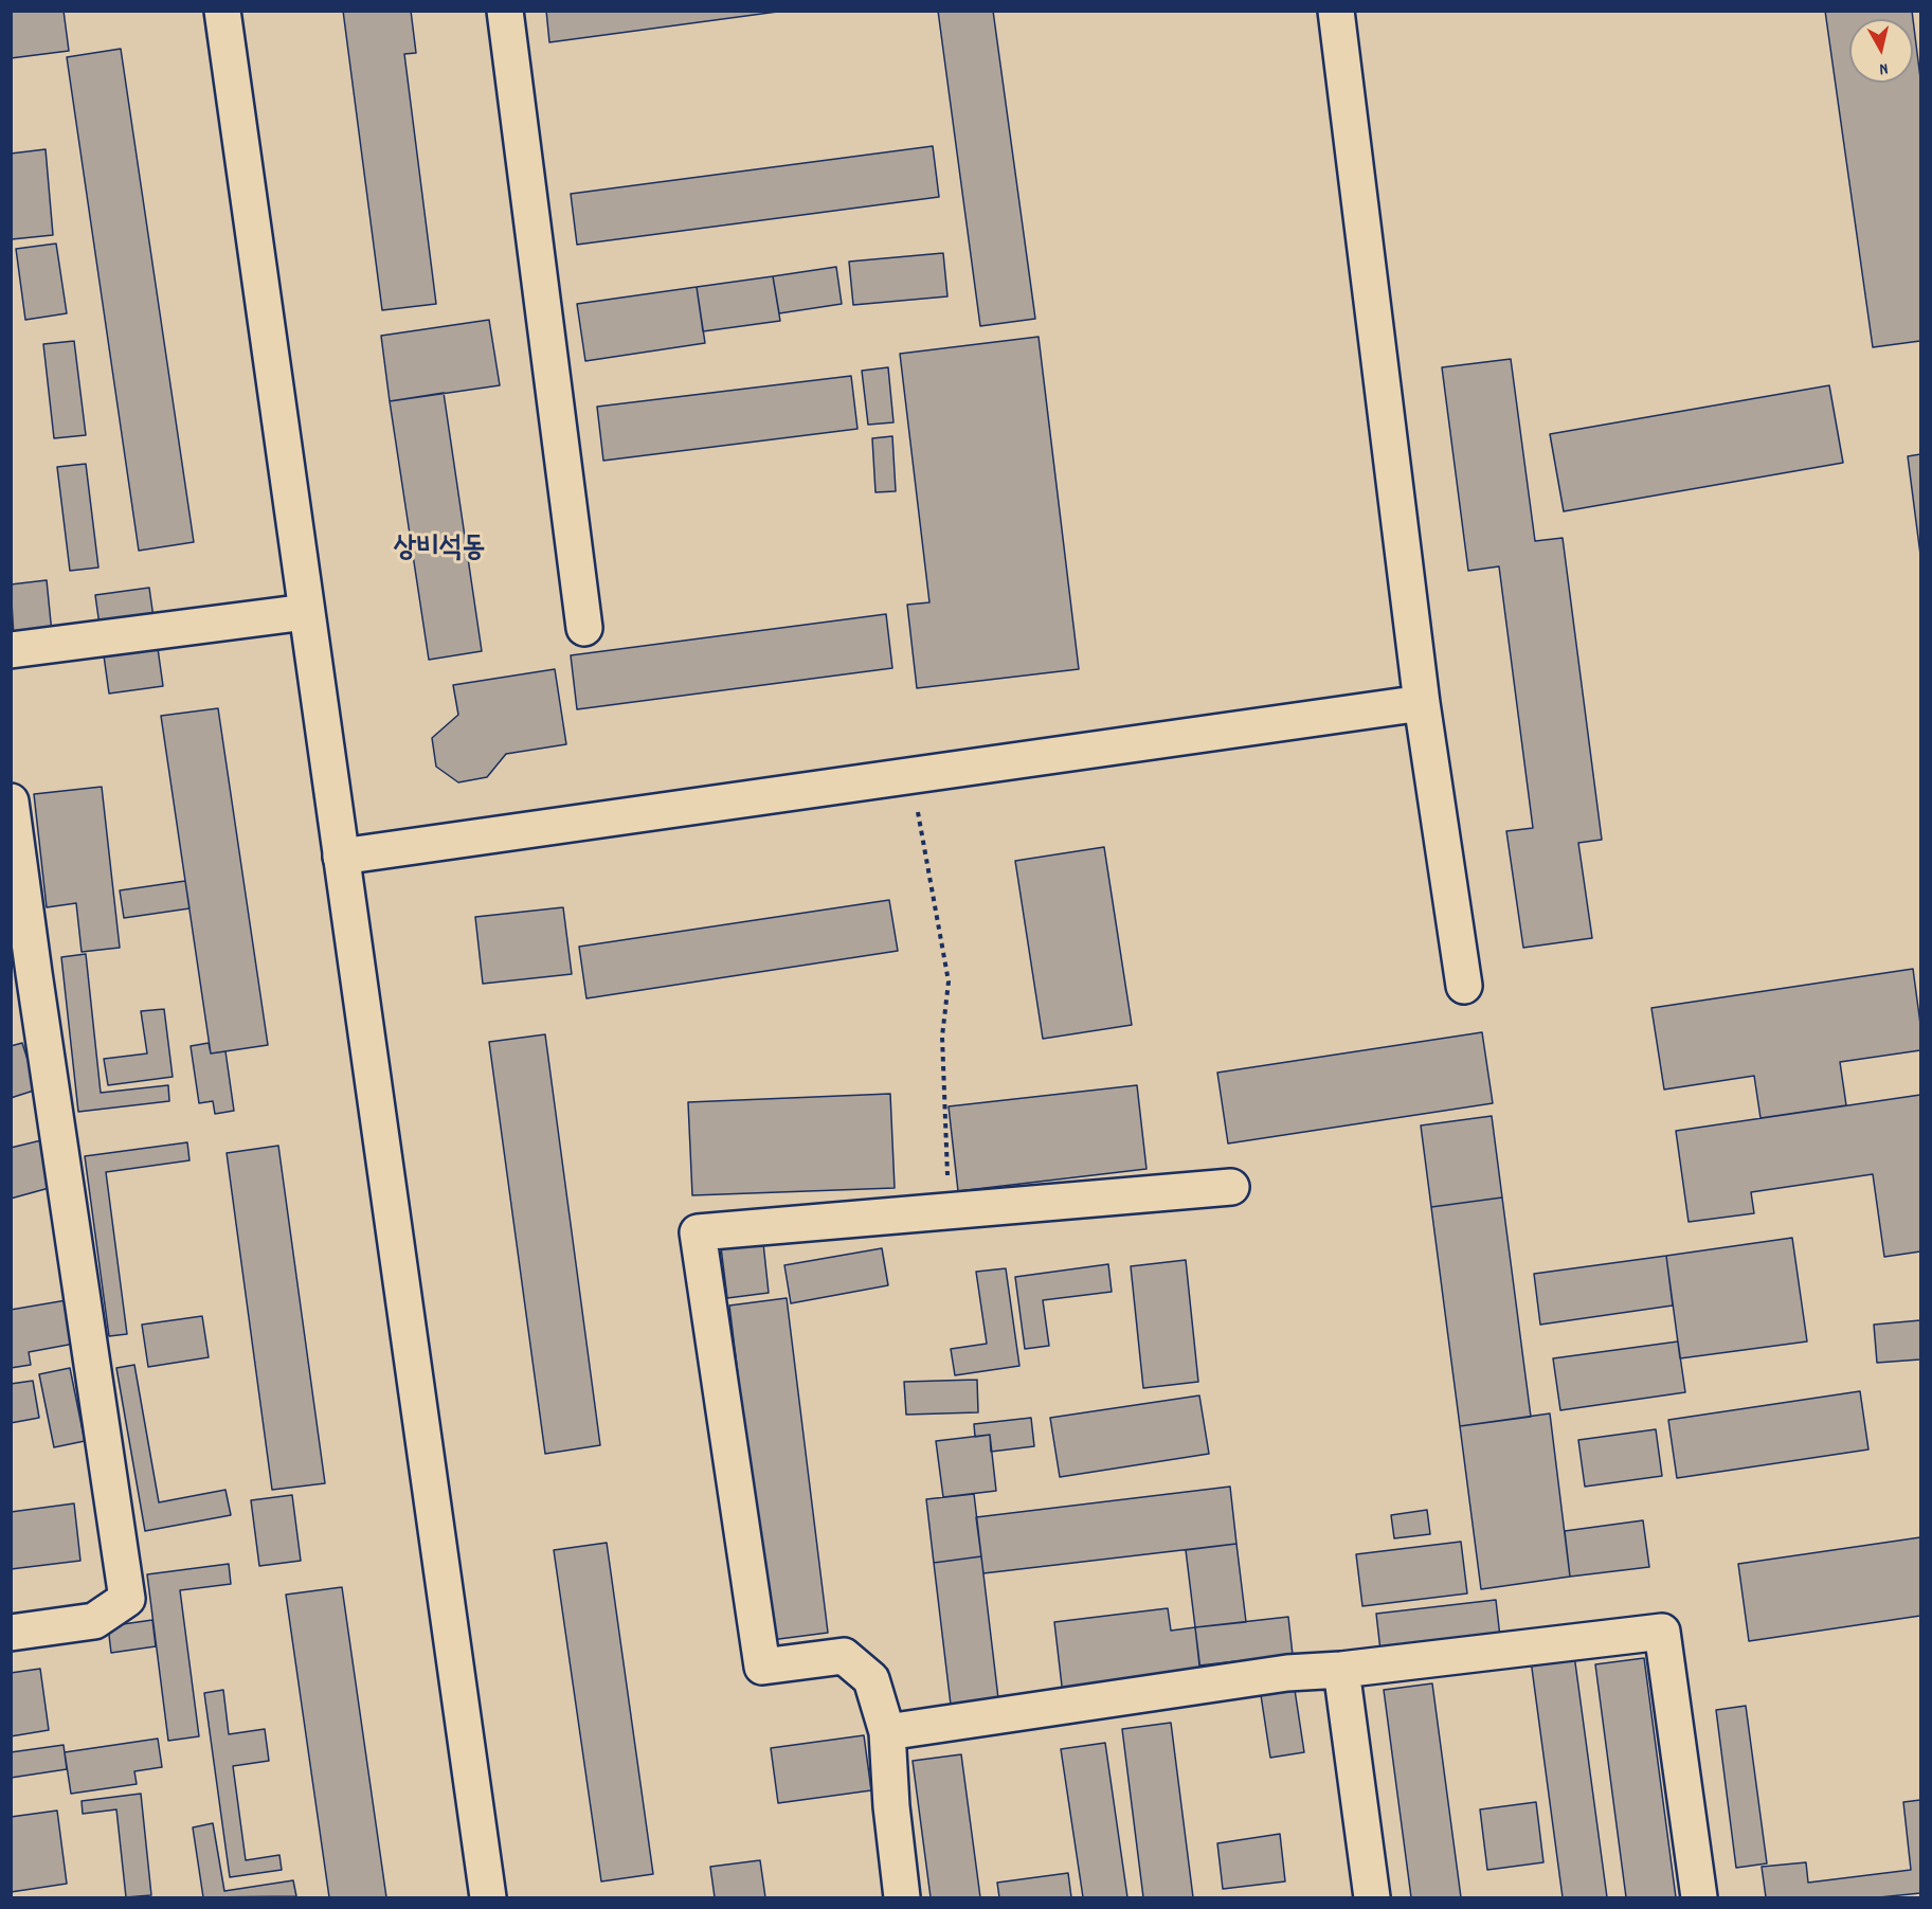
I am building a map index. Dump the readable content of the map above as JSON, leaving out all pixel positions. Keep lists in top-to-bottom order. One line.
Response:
{"districts":["상비석동"],"north":"bottom"}
